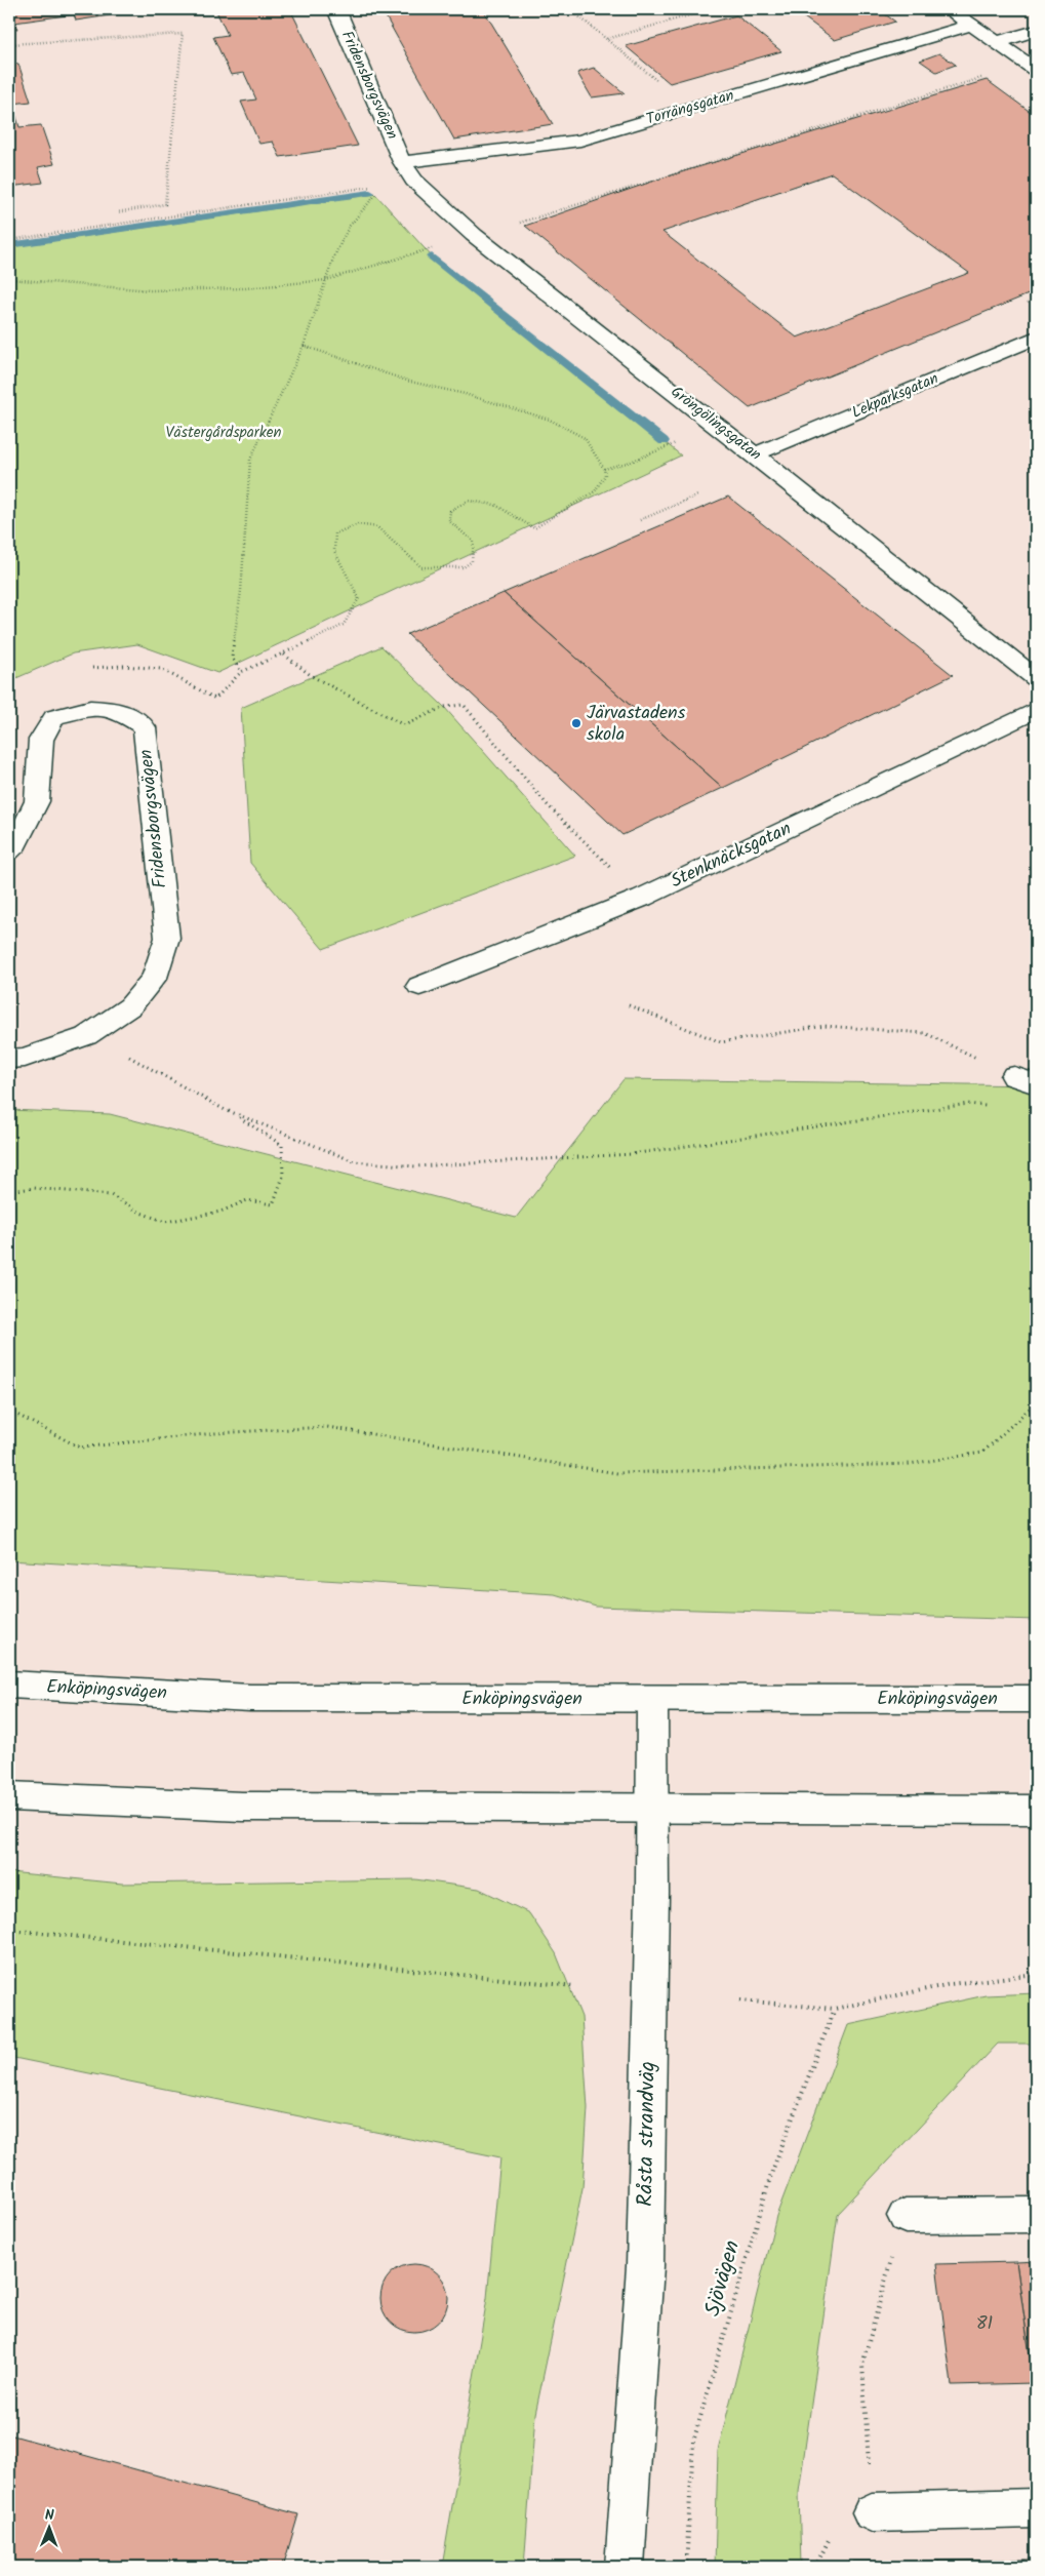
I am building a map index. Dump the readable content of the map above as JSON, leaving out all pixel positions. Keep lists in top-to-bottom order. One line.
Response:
{"streets":{"street":["Fridensborgsvägen","Torrängsgatan","Lekparksgatan","Gröngölingsgatan","Stenknäcksgatan","Enköpingsvägen","Råsta strandväg"],"path":["Sjövägen"]},"crossings":[["Fridensborgsvägen","Torrängsgatan"],["Fridensborgsvägen","Gröngölingsgatan"],["Torrängsgatan","Gröngölingsgatan"],["Lekparksgatan","Gröngölingsgatan"],["Enköpingsvägen","Råsta strandväg"]],"parks":["Västergårdsparken"],"places":["Järvastadens skola"],"house_numbers":["81"],"north":"top"}
